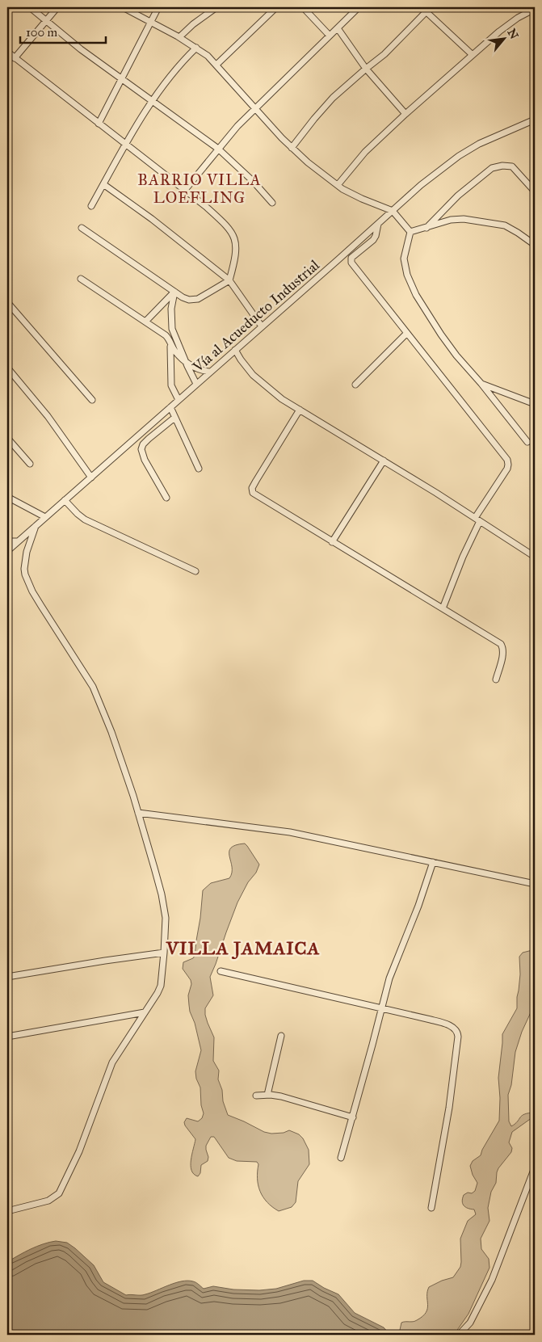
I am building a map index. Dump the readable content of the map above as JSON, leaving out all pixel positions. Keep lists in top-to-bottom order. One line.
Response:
{"streets":{"street":["Vía al Acueducto Industrial"]},"districts":["BARRIO VILLA LOEFLING","VILLA JAMAICA"],"scale_bar":"100 m","north":"top right"}
